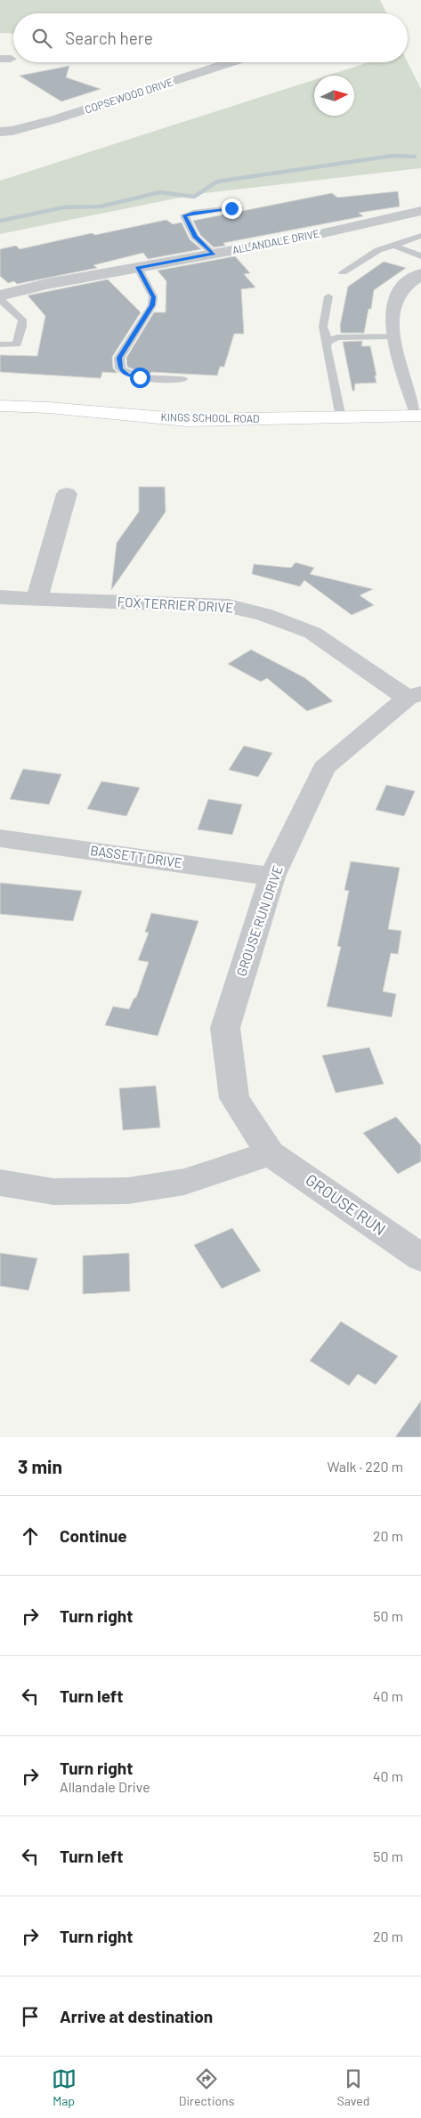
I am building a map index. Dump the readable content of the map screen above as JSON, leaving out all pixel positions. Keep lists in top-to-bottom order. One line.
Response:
{"streets":{"street":["COPSEWOOD DRIVE","ALLANDALE DRIVE","KINGS SCHOOL ROAD","FOX TERRIER DRIVE","BASSETT DRIVE","GROUSE RUN DRIVE","GROUSE RUN"]},"crossings":[["FOX TERRIER DRIVE","GROUSE RUN DRIVE"],["BASSETT DRIVE","GROUSE RUN DRIVE"],["GROUSE RUN DRIVE","GROUSE RUN"]],"north":"right","page":{"search":"Search here","heading":["3 min","Walk · 220 m"],"list":[["Continue","20 m"],["Turn right","50 m"],["Turn left","40 m"],["Turn right","Allandale Drive","40 m"],["Turn left","50 m"],["Turn right","20 m"],"Arrive at destination"],"nav":["Map","Directions","Saved"]}}
